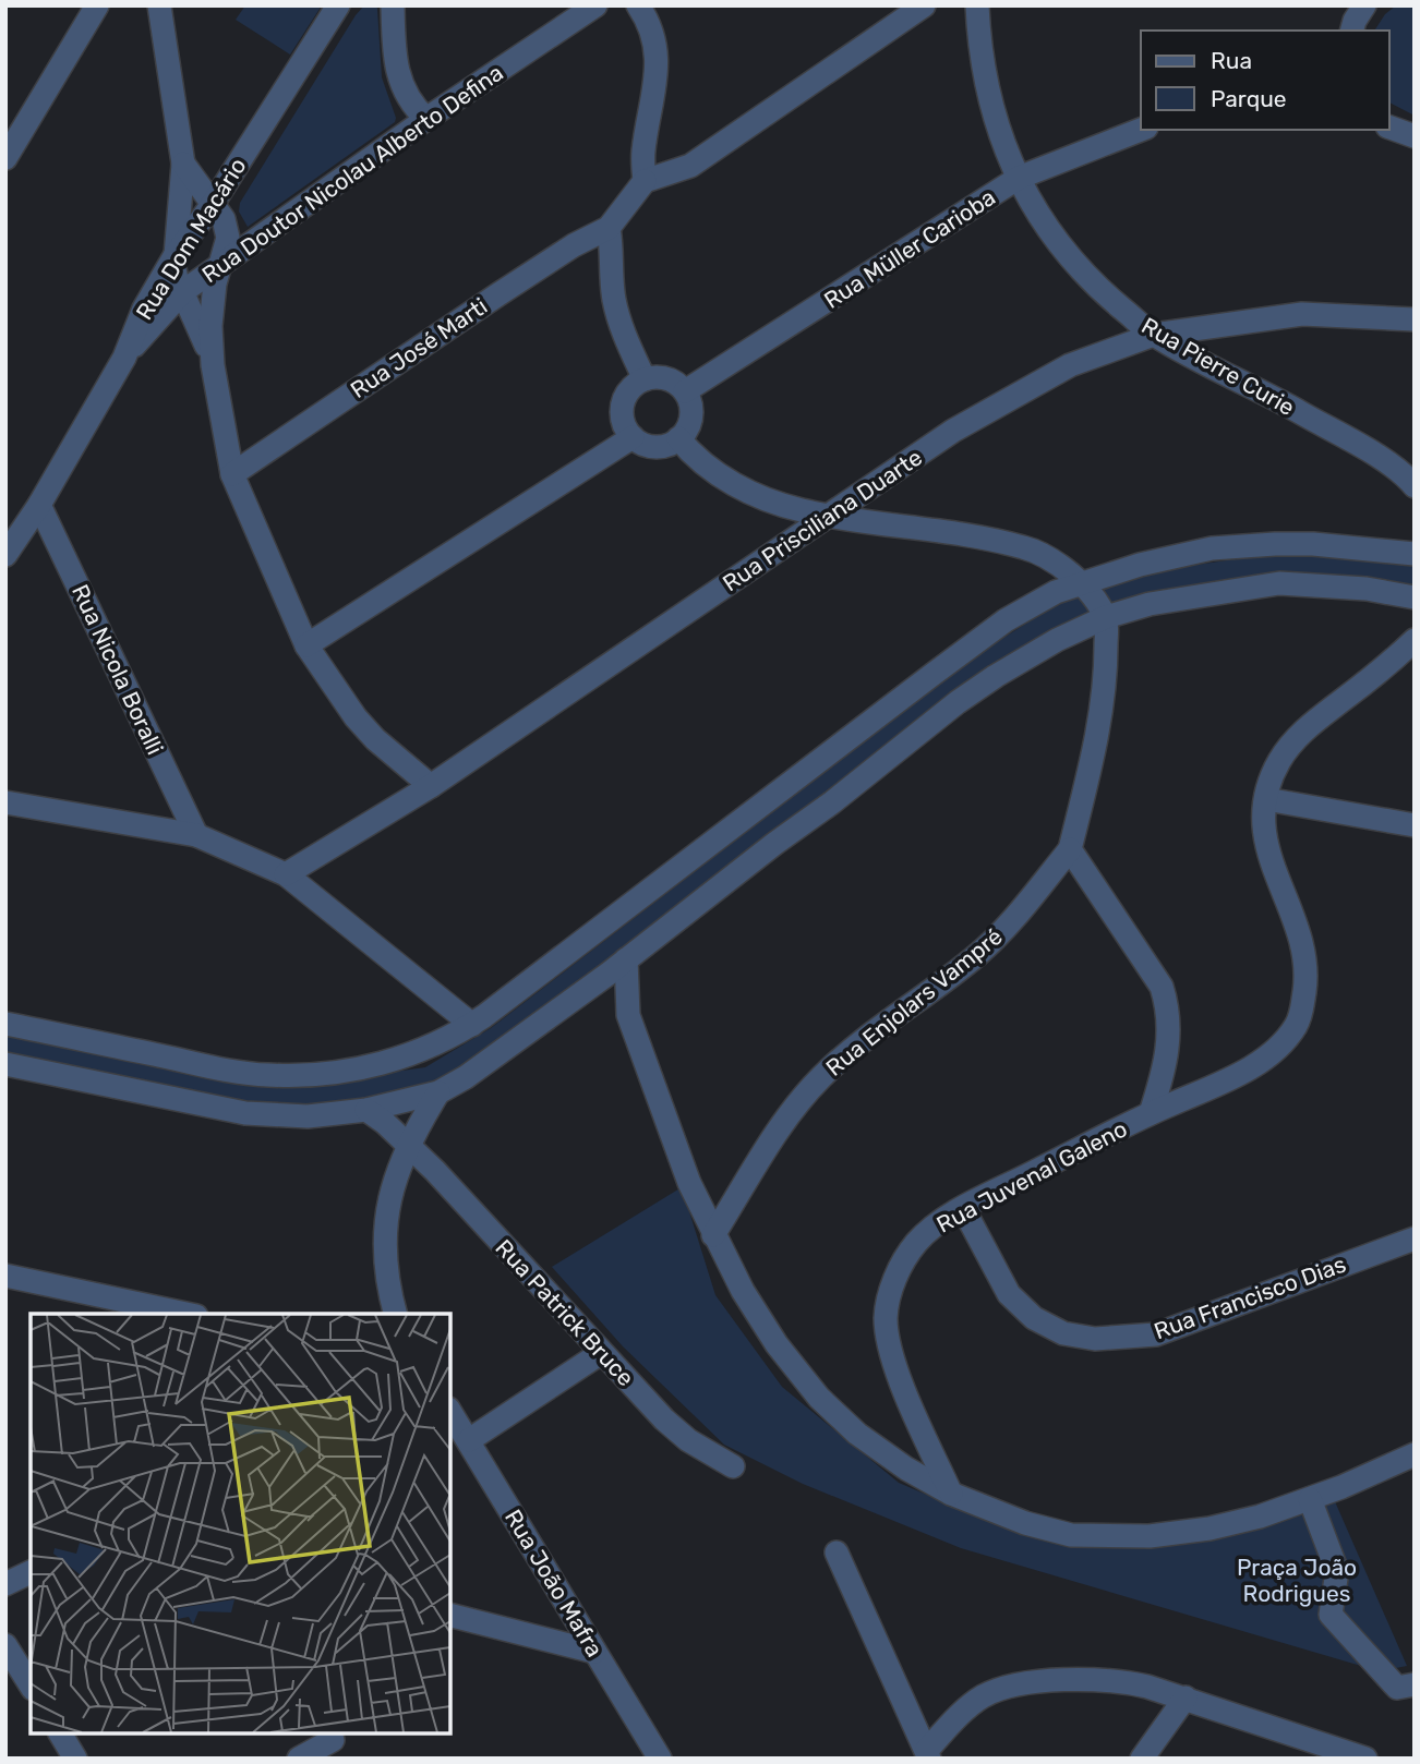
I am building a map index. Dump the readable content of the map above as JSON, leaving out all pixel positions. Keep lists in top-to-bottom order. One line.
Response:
{"streets":{"street":["Rua Doutor Nicolau Alberto Defina","Rua Dom Macário","Rua Müller Carioba","Rua José Marti","Rua Pierre Curie","Rua Prisciliana Duarte","Rua Nicola Boralli","Rua Enjolars Vampré","Rua Juvenal Galeno","Rua Francisco Dias","Rua Patrick Bruce","Rua João Mafra"]},"crossings":[["Rua Doutor Nicolau Alberto Defina","Rua Dom Macário"],["Rua Dom Macário","Rua Nicola Boralli"],["Rua Müller Carioba","Rua Pierre Curie"],["Rua Pierre Curie","Rua Prisciliana Duarte"],["Rua Enjolars Vampré","Rua Juvenal Galeno"],["Rua Juvenal Galeno","Rua Francisco Dias"]],"parks":["Praça João Rodrigues"],"legend":["Rua","Parque"]}
